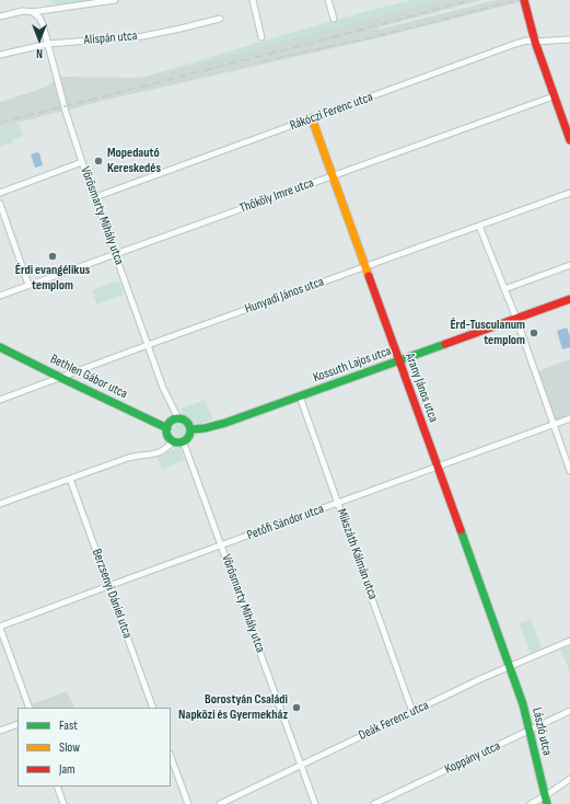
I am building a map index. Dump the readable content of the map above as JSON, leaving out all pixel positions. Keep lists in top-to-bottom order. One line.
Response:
{"streets":{"street":["Alispán utca","Rákóczi Ferenc utca","Thököly Imre utca","Vörösmarty Mihály utca","Hunyadi János utca","Kossuth Lajos utca","Bethlen Gábor utca","Arany János utca","Petőfi Sándor utca","Mikszáth Kálmán utca","Berzsenyi Dániel utca","Deák Ferenc utca","László utca","Koppány utca"]},"crossings":[["Alispán utca","Vörösmarty Mihály utca"],["Rákóczi Ferenc utca","Vörösmarty Mihály utca"],["Rákóczi Ferenc utca","Arany János utca"],["Thököly Imre utca","Vörösmarty Mihály utca"],["Thököly Imre utca","Arany János utca"],["Vörösmarty Mihály utca","Hunyadi János utca"],["Vörösmarty Mihály utca","Kossuth Lajos utca"],["Vörösmarty Mihály utca","Bethlen Gábor utca"],["Vörösmarty Mihály utca","Petőfi Sándor utca"],["Vörösmarty Mihály utca","Deák Ferenc utca"],["Hunyadi János utca","Bethlen Gábor utca"],["Hunyadi János utca","Arany János utca"],["Kossuth Lajos utca","Bethlen Gábor utca"],["Kossuth Lajos utca","Arany János utca"],["Kossuth Lajos utca","Mikszáth Kálmán utca"],["Arany János utca","Petőfi Sándor utca"],["Arany János utca","Deák Ferenc utca"],["Arany János utca","László utca"],["Petőfi Sándor utca","Mikszáth Kálmán utca"],["Petőfi Sándor utca","Berzsenyi Dániel utca"],["Mikszáth Kálmán utca","Deák Ferenc utca"],["Deák Ferenc utca","László utca"],["László utca","Koppány utca"]],"places":["Mopedautó Kereskedés","Érdi evangélikus templom","Érd-Tusculanum templom","Borostyán Családi Napközi és Gyermekház"],"legend":["Fast","Slow","Jam"],"north":"bottom"}
